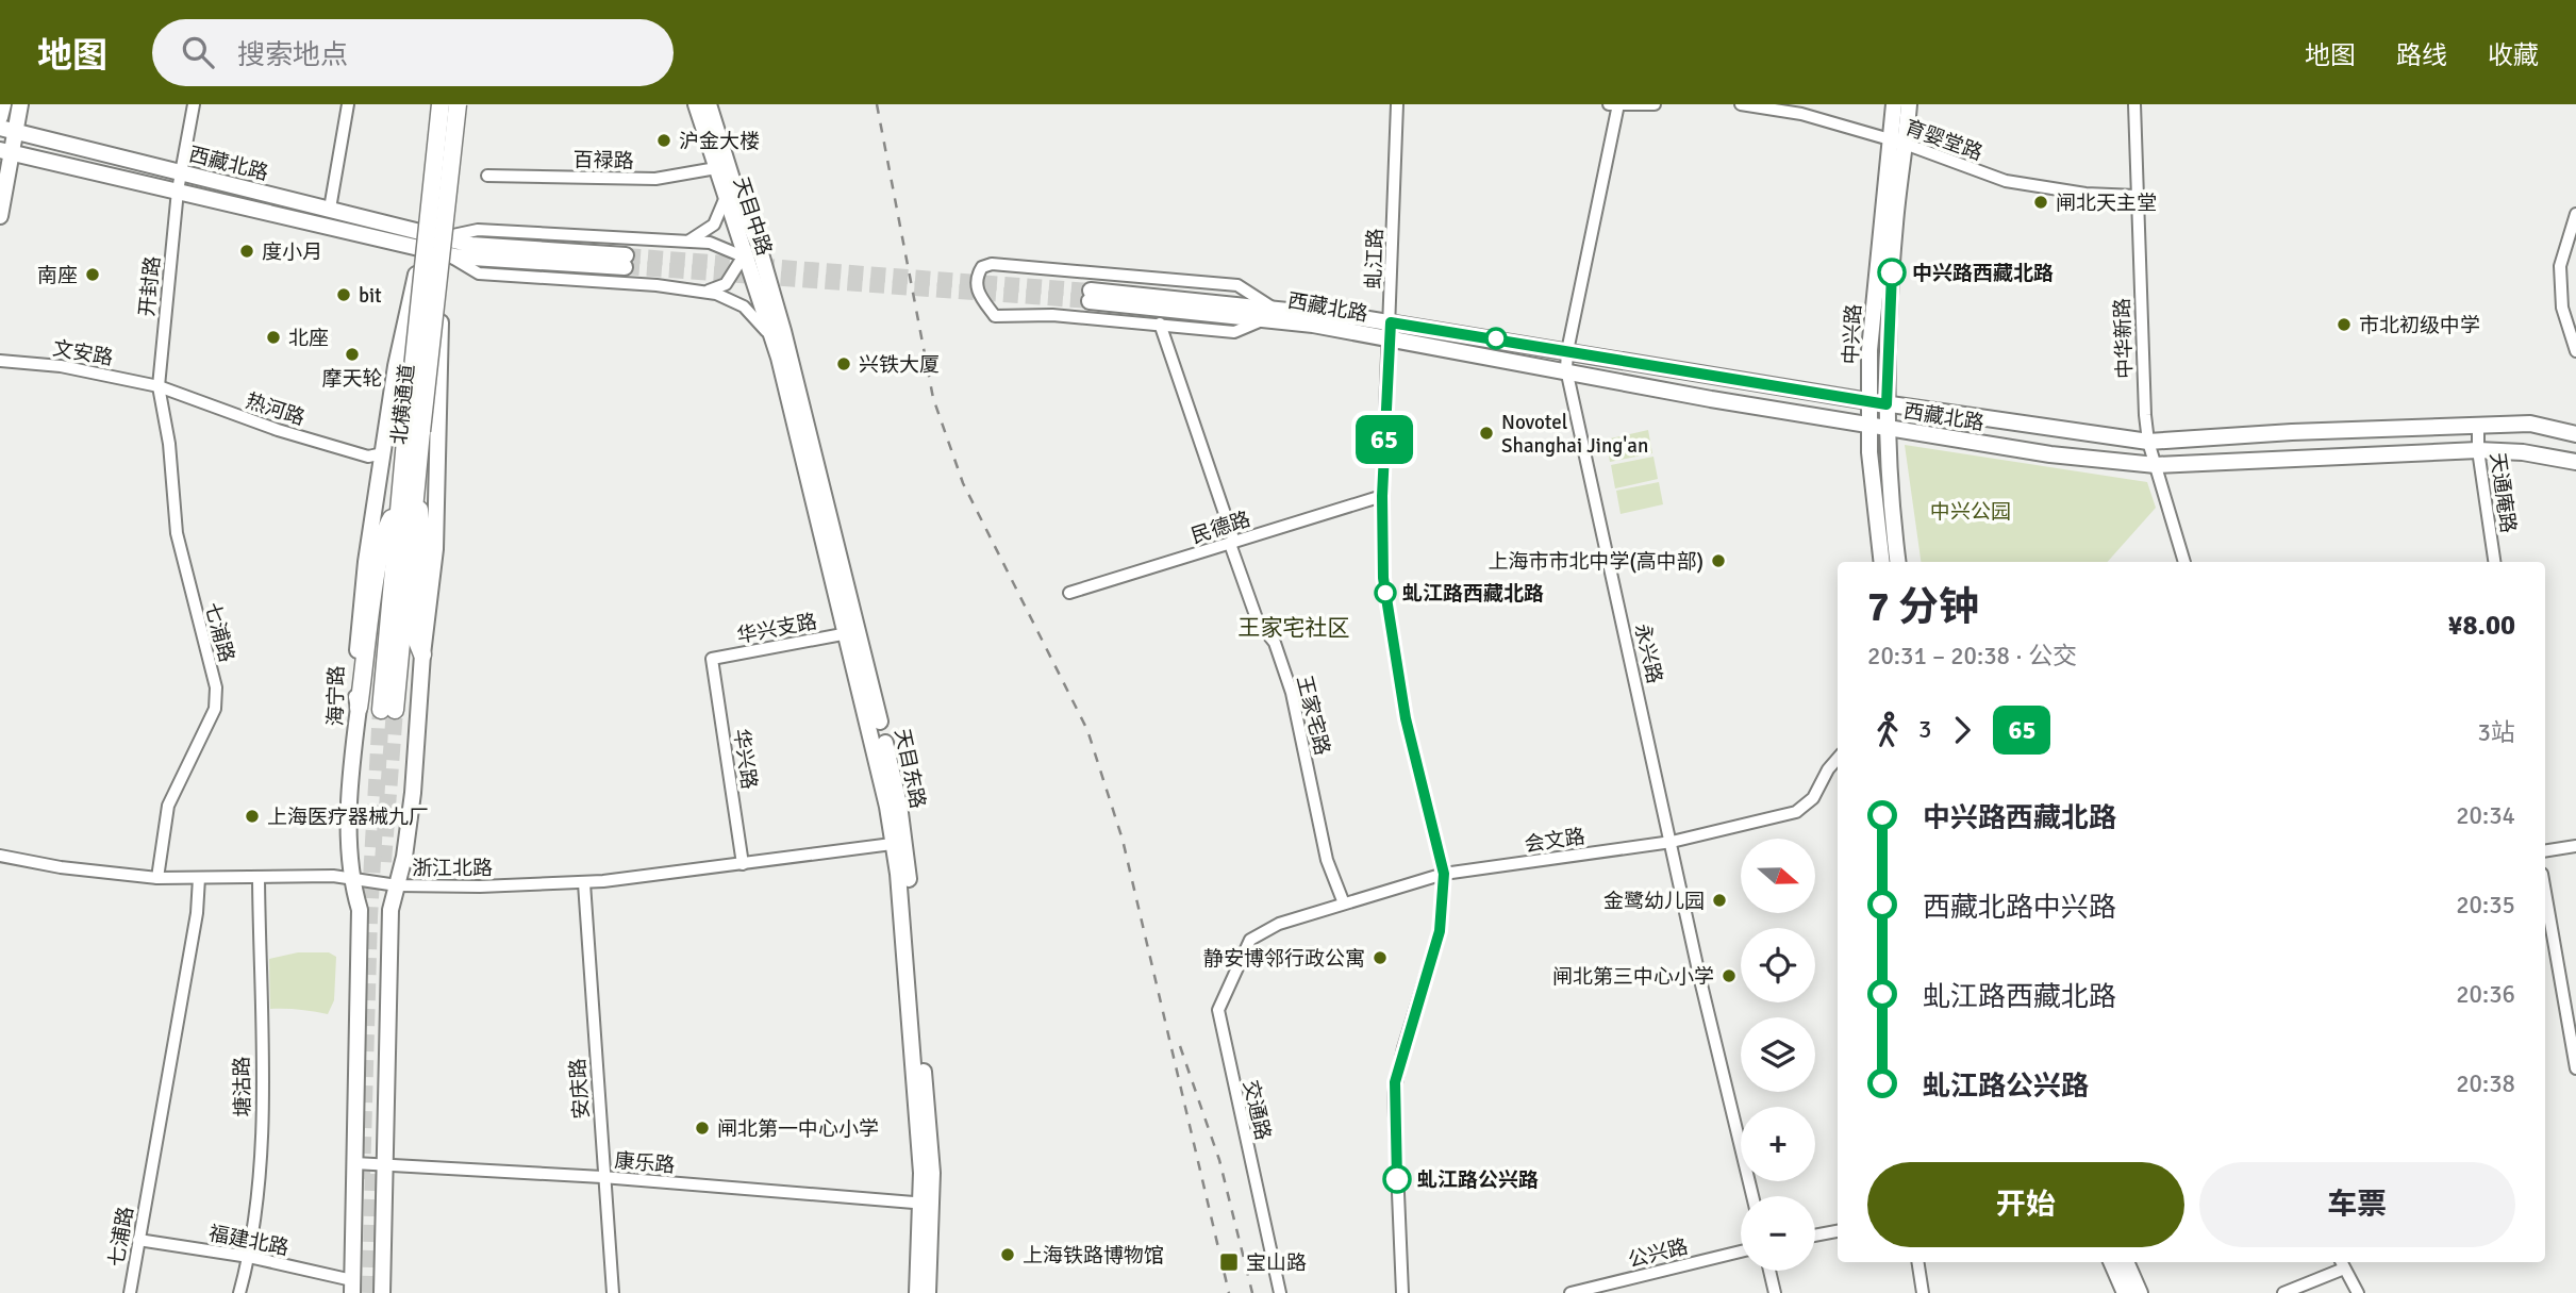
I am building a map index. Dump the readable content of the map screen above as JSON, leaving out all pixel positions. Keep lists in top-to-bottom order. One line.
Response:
{"streets":{"highway":["北横通道"],"main road":["西藏北路","天目中路","中兴路","海宁路","天目东路"],"street":["育婴堂路","百禄路","虬江路","开封路","中华新路","文安路","热河路","天通庵路","民德路","华兴支路","七浦路","永兴路","王家宅路","华兴路","会文路","浙江北路","塘沽路","安庆路","交通路","康乐路","福建北路","公兴路"]},"crossings":[["育婴堂路","中兴路"],["育婴堂路","中华新路"],["百禄路","天目中路"],["西藏北路","天目中路"],["西藏北路","虬江路"],["西藏北路","开封路"],["西藏北路","中兴路"],["西藏北路","中华新路"],["西藏北路","天通庵路"],["西藏北路","永兴路"],["西藏北路","海宁路"],["西藏北路","天目东路"],["天目中路","天目东路"],["虬江路","民德路"],["虬江路","会文路"],["开封路","文安路"],["开封路","热河路"],["开封路","七浦路"],["文安路","热河路"],["文安路","七浦路"],["北横通道","海宁路"],["热河路","七浦路"],["热河路","海宁路"],["民德路","王家宅路"],["华兴支路","华兴路"],["华兴支路","天目东路"],["七浦路","浙江北路"],["七浦路","福建北路"],["永兴路","会文路"],["海宁路","浙江北路"],["海宁路","康乐路"],["海宁路","福建北路"],["王家宅路","会文路"],["华兴路","浙江北路"],["天目东路","浙江北路"],["天目东路","康乐路"],["会文路","交通路"],["浙江北路","塘沽路"],["浙江北路","安庆路"],["塘沽路","福建北路"],["安庆路","康乐路"]],"districts":["王家宅社区"],"parks":["中兴公园"],"places":{"other":["沪金大楼","闸北天主堂","度小月","中兴路西藏北路","南座","bit","市北初级中学","北座","摩天轮","兴铁大厦","Novotel Shanghai Jing'an","上海市市北中学(高中部)","虬江路西藏北路","上海医疗器械九厂","金鹭幼儿园","静安博邻行政公寓","闸北第三中心小学","闸北第一中心小学","虬江路公兴路","上海铁路博物馆"],"transit":["宝山路"]},"lines":["bus line 65"],"north":"right","page":{"header":"地图","search":"搜索地点","nav":["地图","路线","收藏"],"on_map":"65","heading":["7 分钟","20:31 – 20:38 · 公交","¥8.00"],"legs":["3","65","3站"],"list":[{"name":"中兴路西藏北路","value":"20:34"},{"name":"西藏北路中兴路","value":"20:35"},{"name":"虬江路西藏北路","value":"20:36"},{"name":"虬江路公兴路","value":"20:38"}],"map_buttons":["+","−"],"buttons":["开始","车票"]}}
